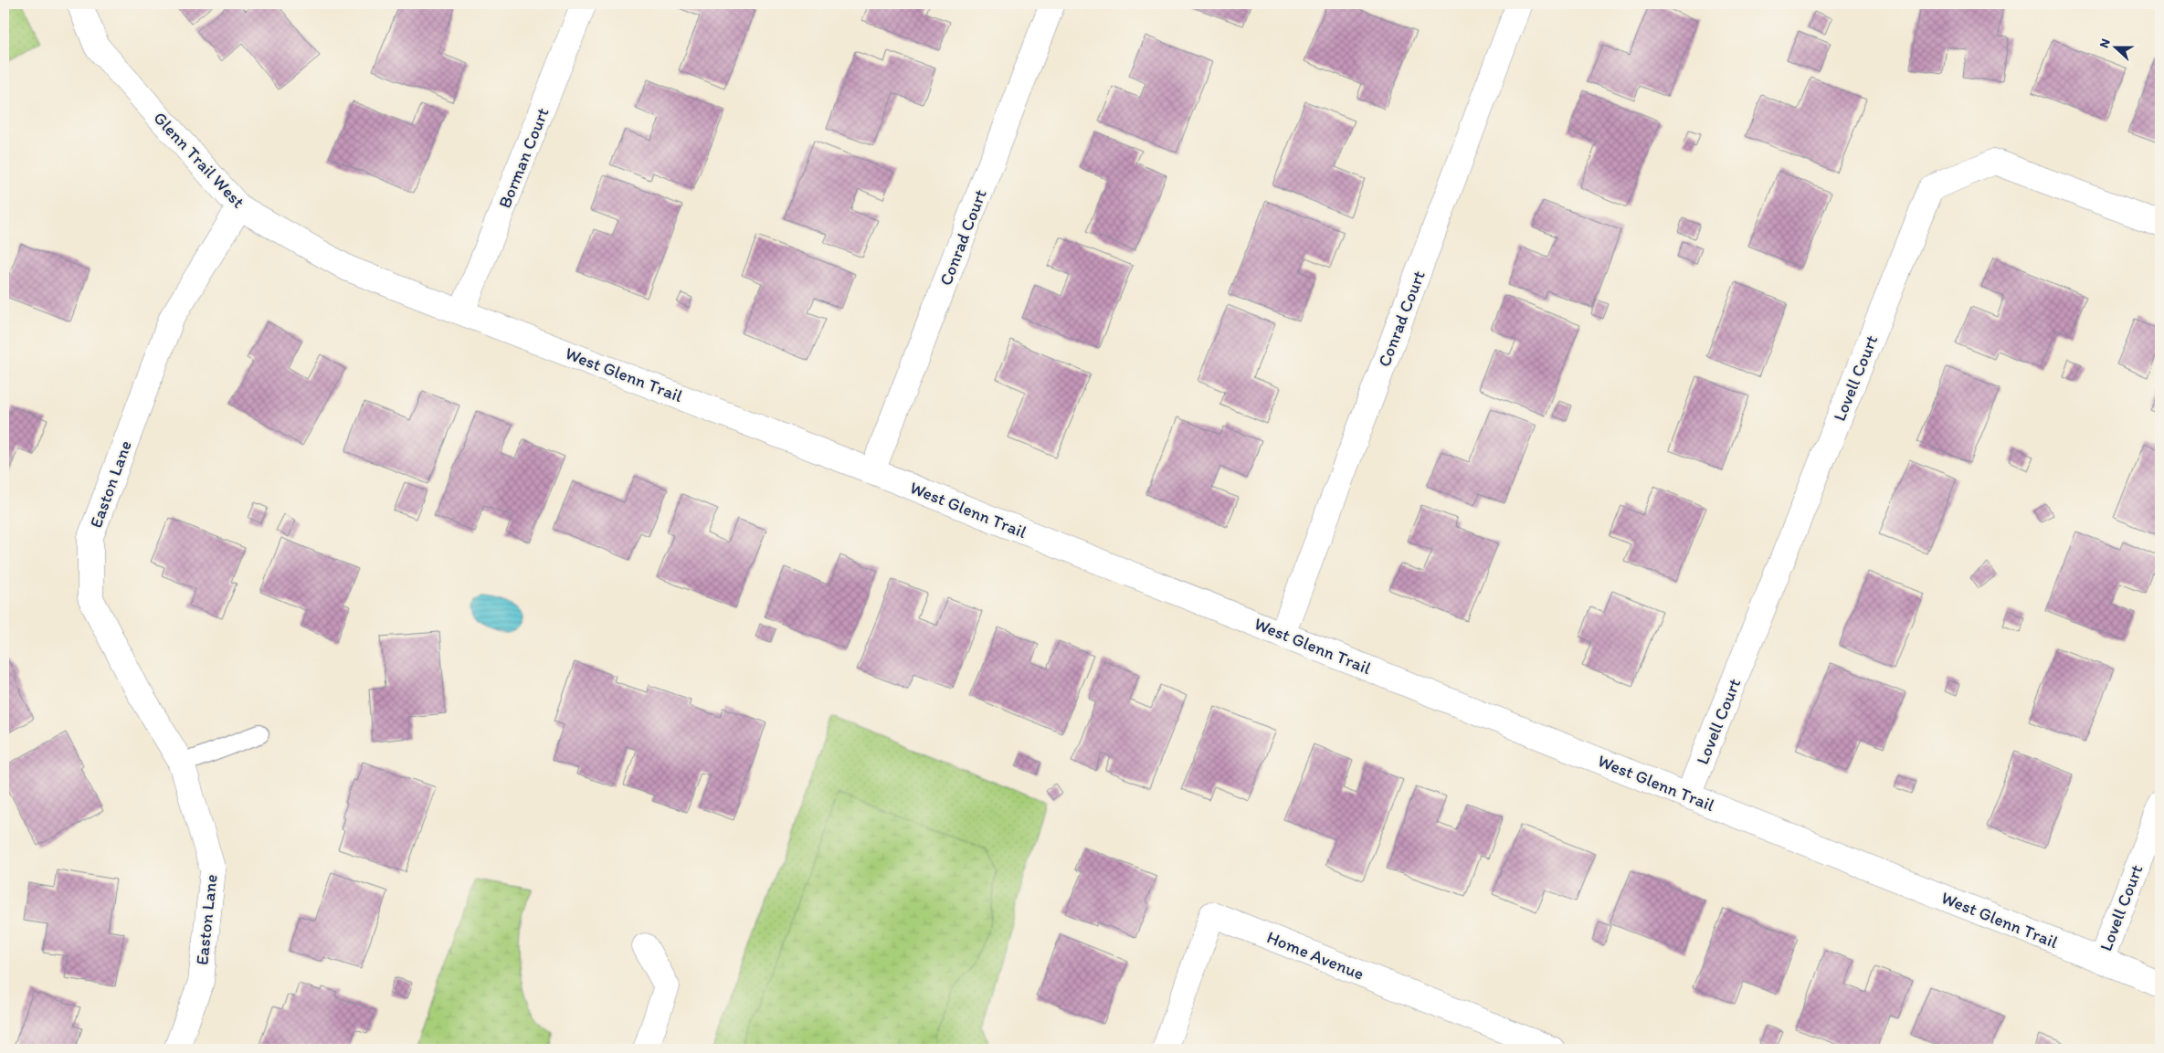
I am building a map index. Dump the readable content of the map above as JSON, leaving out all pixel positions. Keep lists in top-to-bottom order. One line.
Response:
{"streets":{"street":["Borman Court","Glenn Trail West","Conrad Court","West Glenn Trail","Lovell Court","Easton Lane","Home Avenue"]},"crossings":[["Borman Court","Glenn Trail West"],["Borman Court","West Glenn Trail"],["Glenn Trail West","West Glenn Trail"],["Glenn Trail West","Easton Lane"],["Conrad Court","West Glenn Trail"],["West Glenn Trail","Lovell Court"]],"north":"left"}
